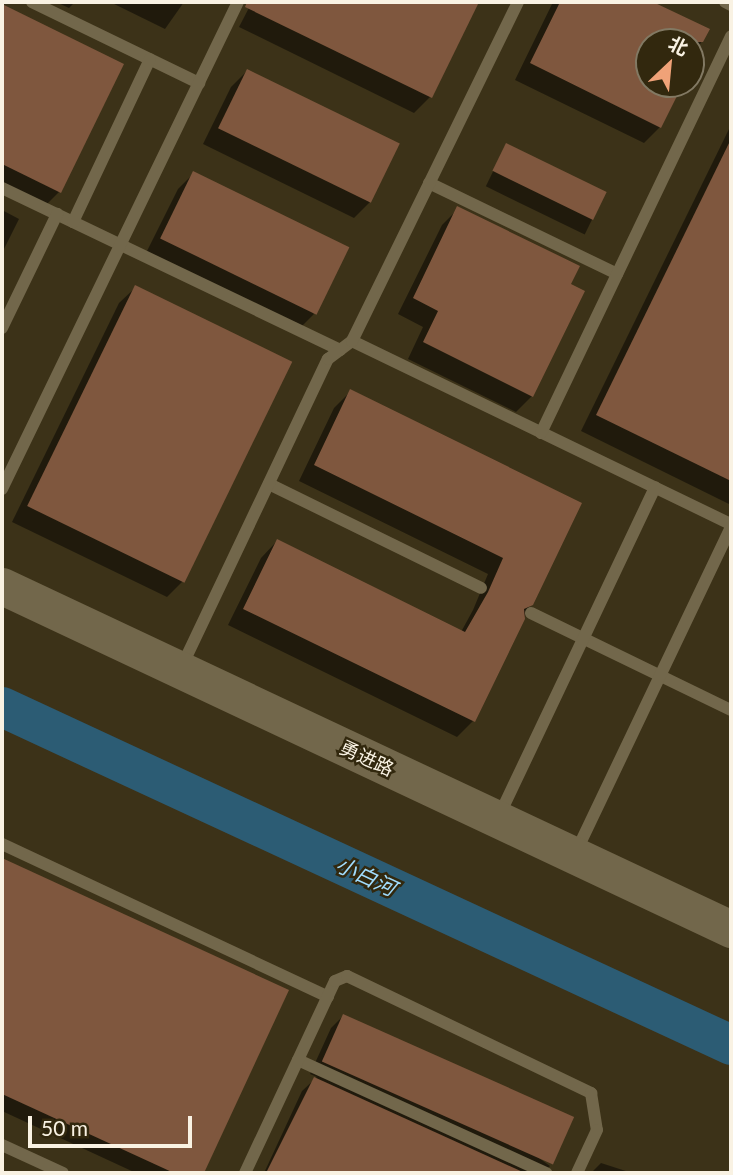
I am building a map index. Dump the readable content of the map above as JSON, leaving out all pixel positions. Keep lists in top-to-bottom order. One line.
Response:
{"streets":{"street":["勇进路"]},"water":["小白河"],"scale_bar":"50 m","north":"top right"}
